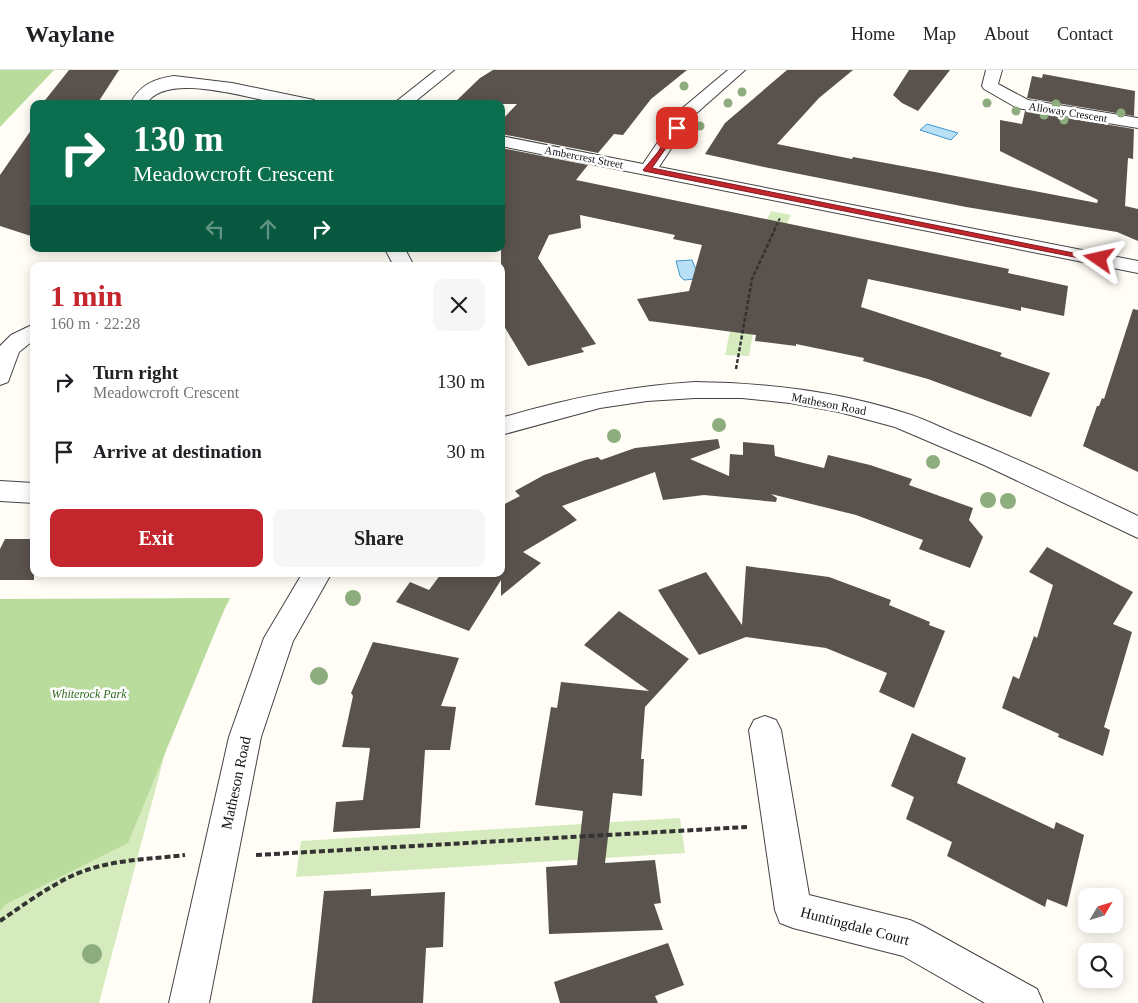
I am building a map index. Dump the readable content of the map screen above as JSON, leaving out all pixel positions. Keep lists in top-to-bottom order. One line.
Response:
{"streets":{"street":["Alloway Crescent","Ambercrest Street","Matheson Road","Huntingdale Court"]},"parks":["Whiterock Park"],"north":"top right","page":{"header":"Waylane","nav":["Home","Map","About","Contact"],"turn":["130 m","Meadowcroft Crescent"],"heading":["1 min","160 m · 22:28"],"list":[{"name":"Turn right","note":"Meadowcroft Crescent","value":"130 m"},{"name":"Arrive at destination","value":"30 m"}],"buttons":["Exit","Share"]}}
